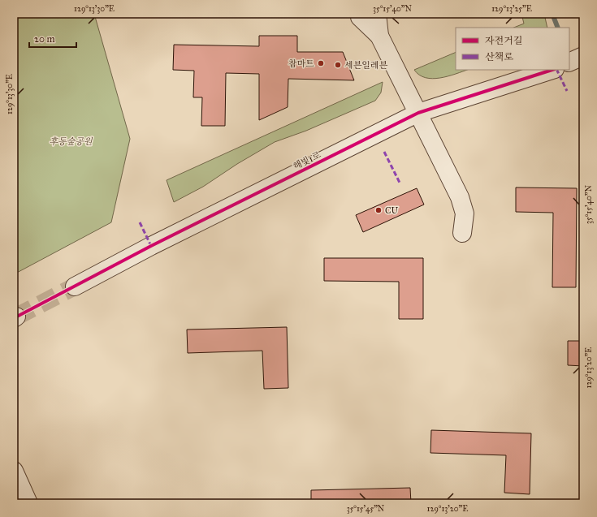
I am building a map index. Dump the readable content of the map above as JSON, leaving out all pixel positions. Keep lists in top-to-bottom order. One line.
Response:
{"streets":{"street":["해빛1로"]},"parks":["후동숲공원"],"places":["참마트","세븐일레븐","CU"],"legend":["자전거길","산책로"],"scale_bar":"20 m","coordinates":["129°13'30\"E","35°15'40\"N","129°13'25\"E","129°13'20\"E","35°15'45\"N"]}
